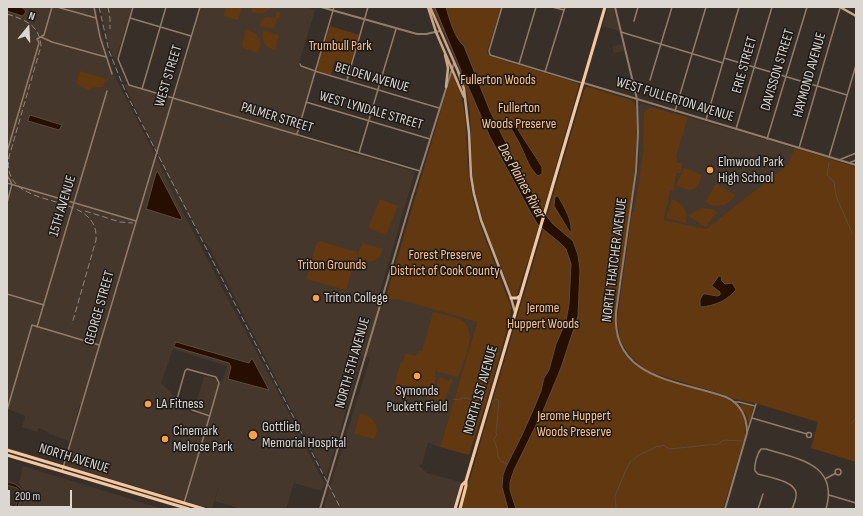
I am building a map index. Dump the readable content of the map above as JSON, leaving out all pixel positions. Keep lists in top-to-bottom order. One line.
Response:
{"streets":{"main road":["NORTH 1ST AVENUE","NORTH AVENUE"],"street":["ERIE STREET","DAVISSON STREET","HAYMOND AVENUE","WEST STREET","BELDEN AVENUE","WEST FULLERTON AVENUE","WEST LYNDALE STREET","PALMER STREET","15TH AVENUE","NORTH THATCHER AVENUE","GEORGE STREET","NORTH 5TH AVENUE"]},"crossings":[["ERIE STREET","WEST FULLERTON AVENUE"],["DAVISSON STREET","WEST FULLERTON AVENUE"],["HAYMOND AVENUE","WEST FULLERTON AVENUE"],["WEST STREET","PALMER STREET"],["WEST STREET","GEORGE STREET"],["BELDEN AVENUE","NORTH 5TH AVENUE"],["WEST FULLERTON AVENUE","NORTH THATCHER AVENUE"],["WEST FULLERTON AVENUE","NORTH 1ST AVENUE"],["WEST LYNDALE STREET","NORTH 5TH AVENUE"],["PALMER STREET","NORTH 5TH AVENUE"],["GEORGE STREET","NORTH AVENUE"]],"water":["Des Plaines River"],"parks":["Trumbull Park","Fullerton Woods","Fullerton Woods Preserve","Forest Preserve District of Cook County","Triton Grounds","Jerome Huppert Woods","Jerome Huppert Woods Preserve"],"places":["Elmwood Park High School","Triton College","Symonds Puckett Field","LA Fitness","Gottlieb Memorial Hospital","Cinemark Melrose Park"],"scale_bar":"200 m","north":"top"}
